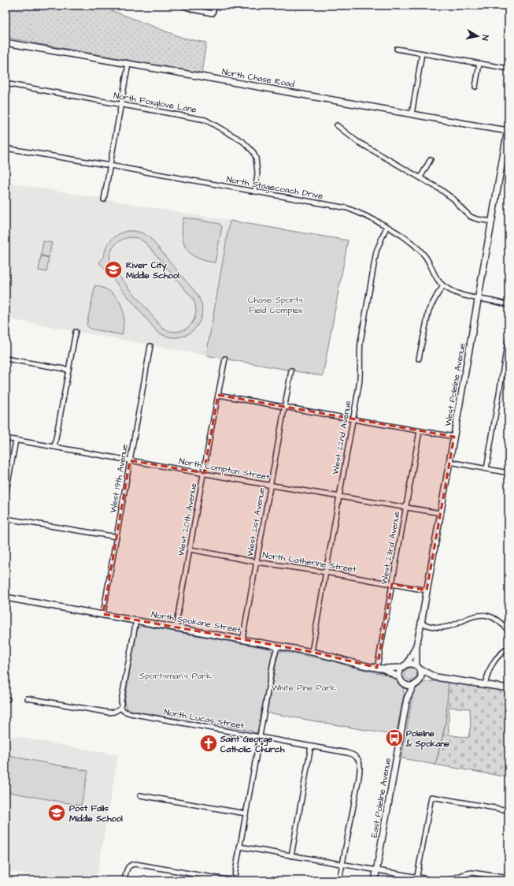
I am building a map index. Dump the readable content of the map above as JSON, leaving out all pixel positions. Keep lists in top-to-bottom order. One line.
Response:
{"streets":{"street":["North Chase Road","North Foxglove Lane","North Stagecoach Drive","West Poleline Avenue","West 22nd Avenue","North Compton Street","West 19th Avenue","West 20th Avenue","West 21st Avenue","West 23rd Avenue","North Catherine Street","North Spokane Street","North Lucas Street","East Poleline Avenue"]},"crossings":[["North Chase Road","West Poleline Avenue"],["North Foxglove Lane","North Stagecoach Drive"],["North Stagecoach Drive","West 22nd Avenue"],["West Poleline Avenue","North Compton Street"],["West Poleline Avenue","North Catherine Street"],["West Poleline Avenue","North Spokane Street"],["West Poleline Avenue","East Poleline Avenue"],["West 22nd Avenue","North Compton Street"],["West 22nd Avenue","North Catherine Street"],["West 22nd Avenue","North Spokane Street"],["North Compton Street","West 19th Avenue"],["North Compton Street","West 20th Avenue"],["North Compton Street","West 21st Avenue"],["North Compton Street","West 23rd Avenue"],["West 19th Avenue","North Spokane Street"],["West 20th Avenue","North Catherine Street"],["West 20th Avenue","North Spokane Street"],["West 21st Avenue","North Catherine Street"],["West 21st Avenue","North Spokane Street"],["West 23rd Avenue","North Catherine Street"],["West 23rd Avenue","North Spokane Street"],["North Spokane Street","East Poleline Avenue"]],"parks":["Chase Sports Field Complex","Sportsman's Park","White Pine Park"],"places":{"school or university":["River City Middle School","Post Falls Middle School"],"bus stop":["Poleline & Spokane"],"church":["Saint George Catholic Church"]},"north":"right"}
